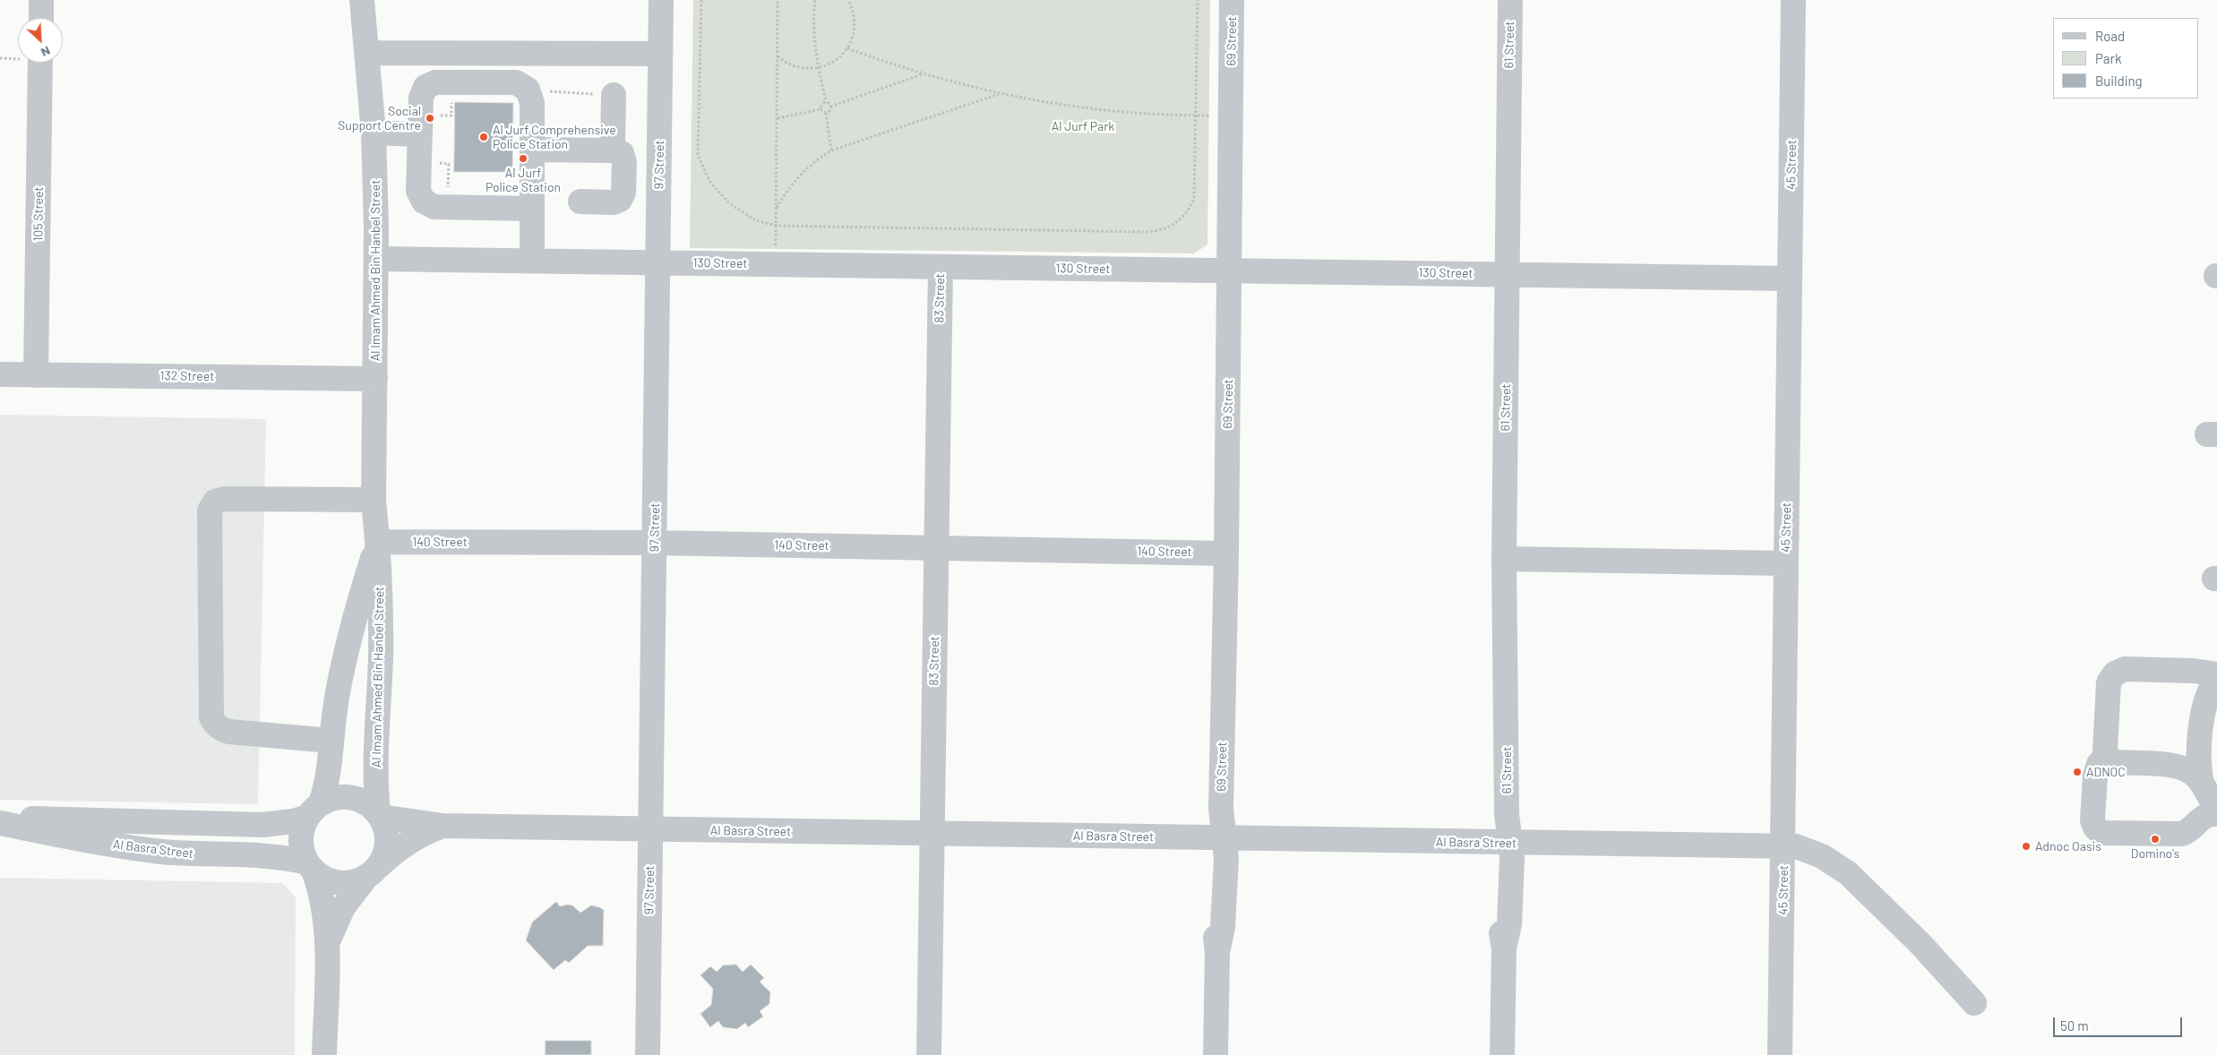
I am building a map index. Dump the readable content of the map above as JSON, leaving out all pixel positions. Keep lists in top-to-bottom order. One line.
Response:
{"streets":{"street":["69 Street","61 Street","97 Street","45 Street","105 Street","130 Street","Al Imam Ahmed Bin Hanbel Street","83 Street","132 Street","140 Street","Al Basra Street"]},"crossings":[["69 Street","130 Street"],["69 Street","140 Street"],["69 Street","Al Basra Street"],["61 Street","130 Street"],["61 Street","Al Basra Street"],["97 Street","130 Street"],["97 Street","140 Street"],["97 Street","Al Basra Street"],["45 Street","130 Street"],["45 Street","Al Basra Street"],["105 Street","132 Street"],["130 Street","Al Imam Ahmed Bin Hanbel Street"],["130 Street","83 Street"],["Al Imam Ahmed Bin Hanbel Street","132 Street"],["Al Imam Ahmed Bin Hanbel Street","140 Street"],["Al Imam Ahmed Bin Hanbel Street","Al Basra Street"],["83 Street","140 Street"],["83 Street","Al Basra Street"]],"parks":["Al Jurf Park"],"places":["Social Support Centre","Al Jurf Comprehensive Police Station","Al Jurf Police Station","ADNOC","Domino's","Adnoc Oasis"],"legend":["Road","Park","Building"],"scale_bar":"50 m","north":"bottom right"}
